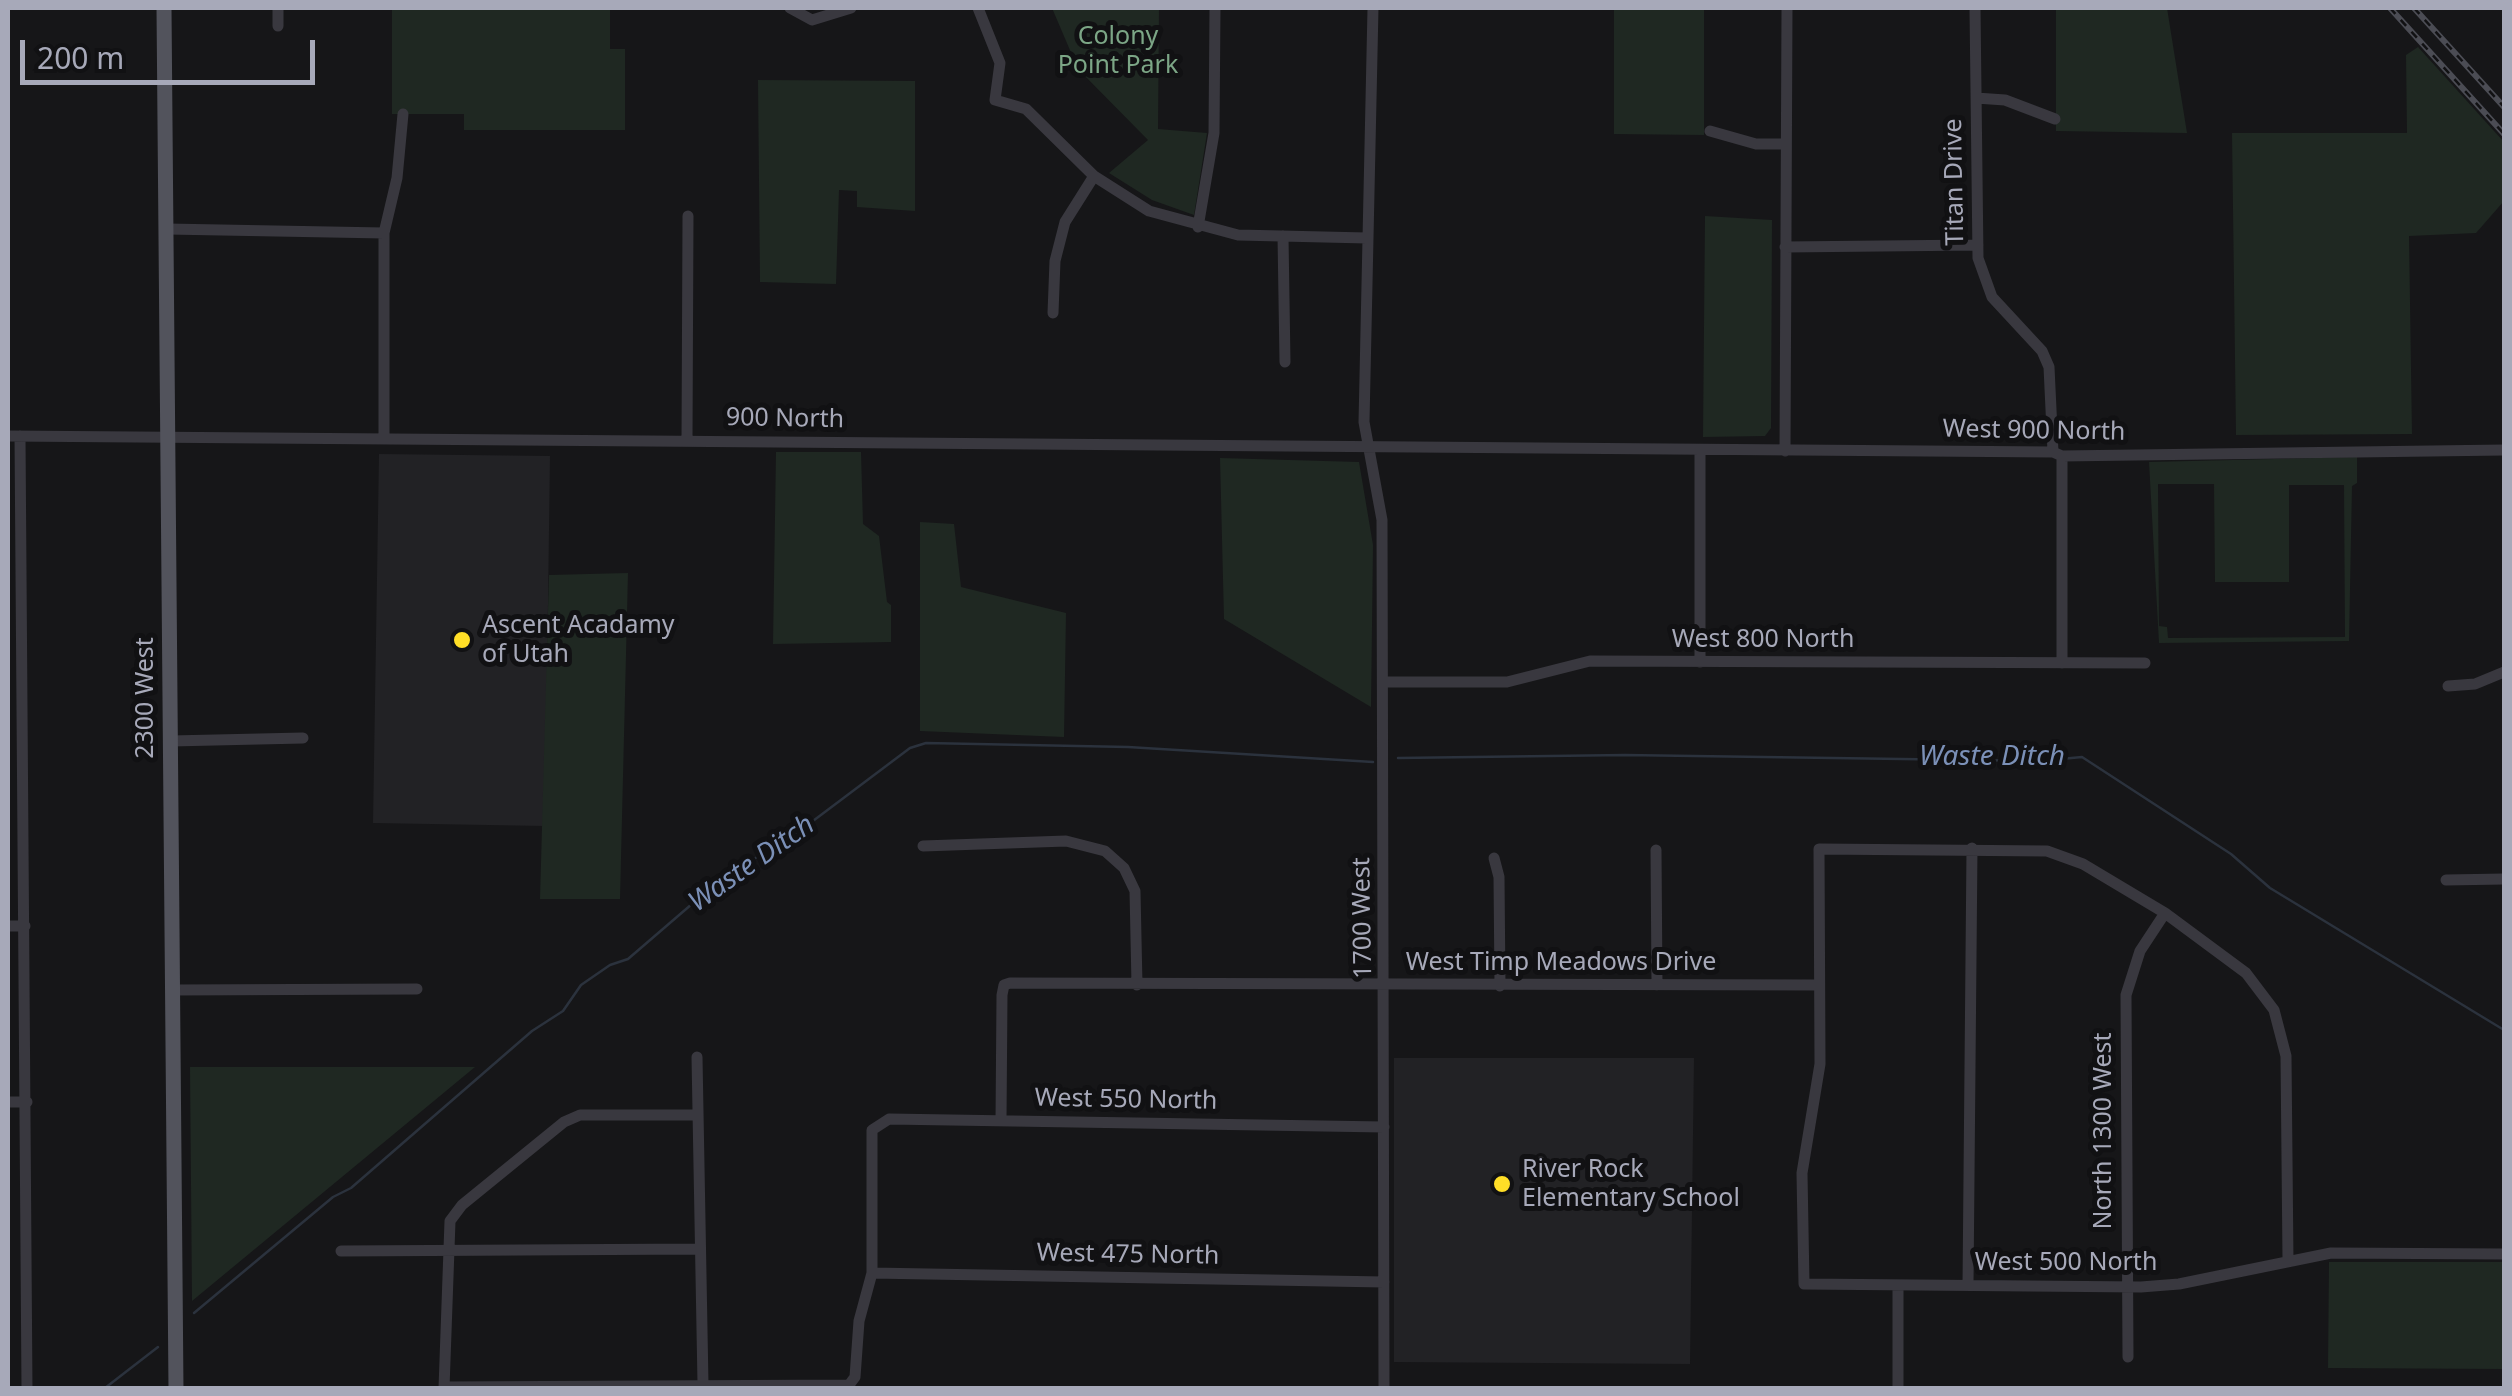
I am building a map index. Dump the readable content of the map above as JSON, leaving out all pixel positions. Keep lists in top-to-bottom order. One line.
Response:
{"streets":{"main road":["2300 West"],"street":["Titan Drive","900 North","West 900 North","West 800 North","1700 West","West Timp Meadows Drive","West 550 North","North 1300 West","West 475 North","West 500 North"]},"crossings":[["Titan Drive","West 900 North"],["Titan Drive","West 800 North"],["900 North","West 900 North"],["900 North","2300 West"],["900 North","1700 West"],["West 800 North","1700 West"],["1700 West","West Timp Meadows Drive"],["1700 West","West 550 North"],["1700 West","West 475 North"],["West Timp Meadows Drive","West 550 North"],["West Timp Meadows Drive","West 500 North"],["West 550 North","West 475 North"],["North 1300 West","West 500 North"]],"water":["Waste Ditch"],"parks":["Colony Point Park"],"places":["Ascent Acadamy of Utah","River Rock Elementary School"],"scale_bar":"200 m"}
